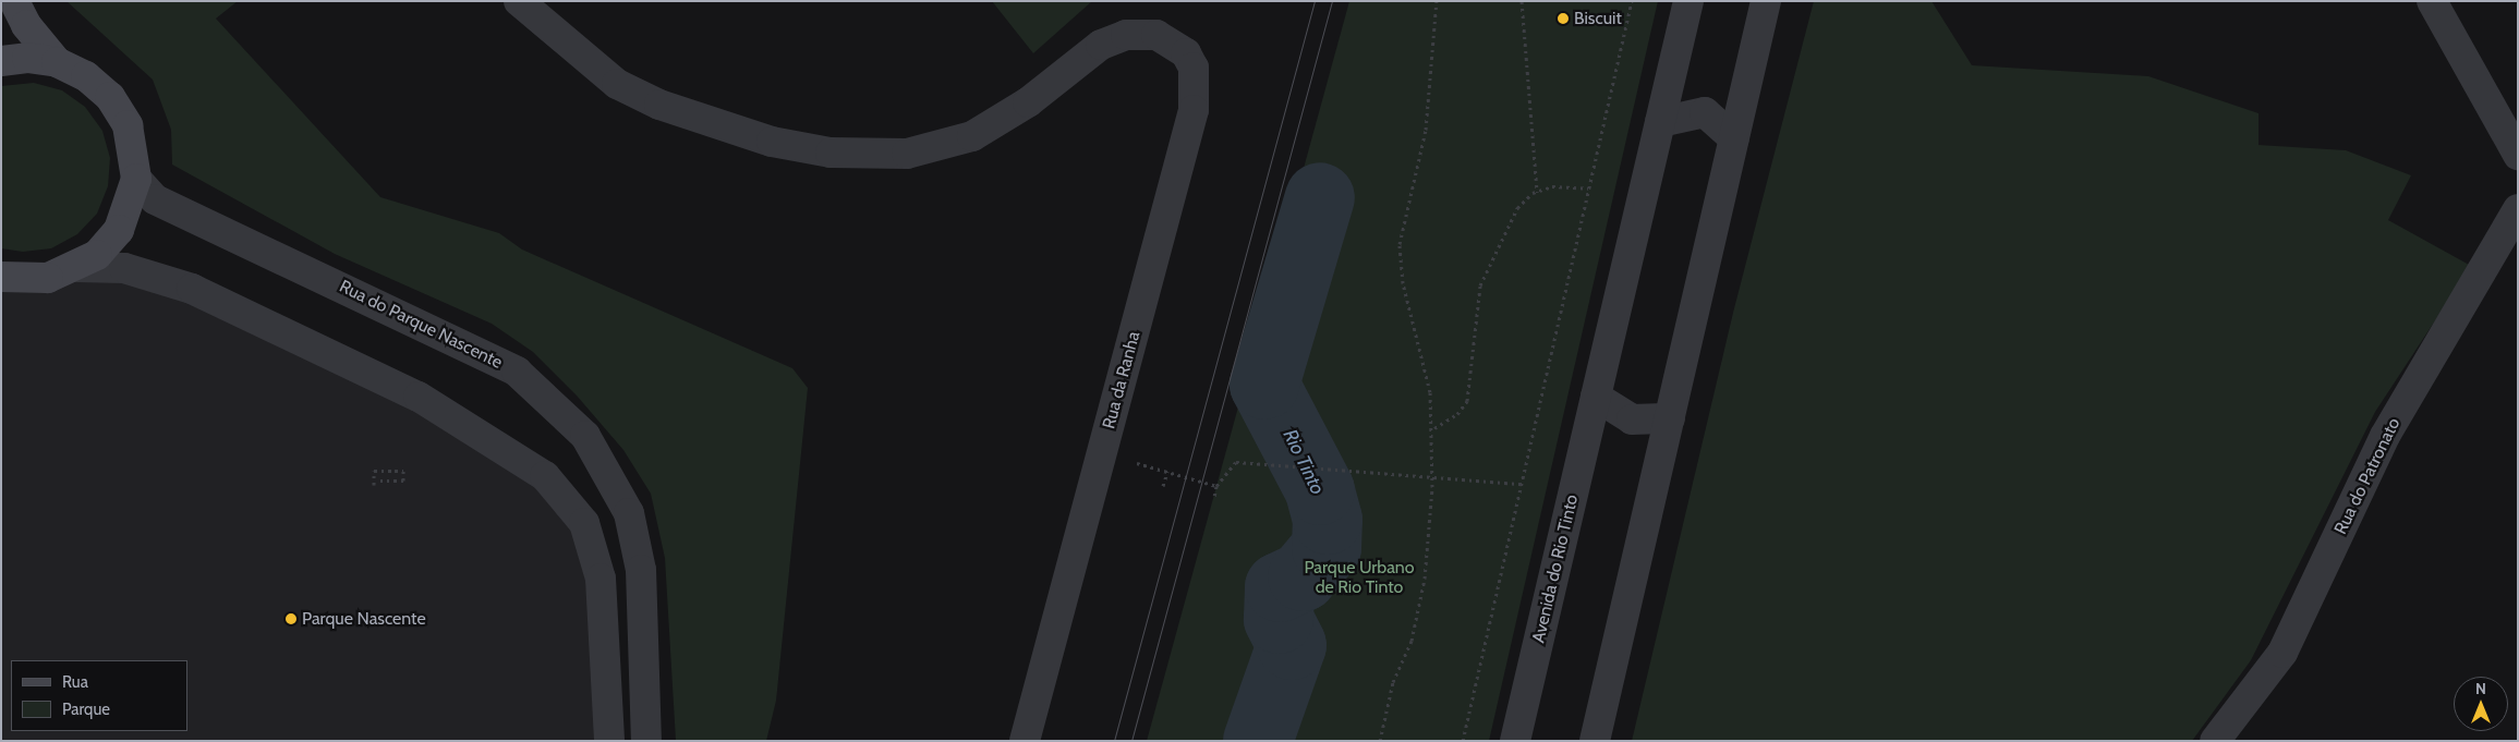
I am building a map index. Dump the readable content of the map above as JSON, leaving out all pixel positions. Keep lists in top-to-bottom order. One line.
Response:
{"streets":{"street":["Rua do Parque Nascente","Rua da Ranha","Rua do Patronato","Avenida do Rio Tinto"]},"water":["Rio Tinto"],"parks":["Parque Urbano de Rio Tinto"],"places":["Biscuit","Parque Nascente"],"legend":["Rua","Parque"],"north":"top"}
